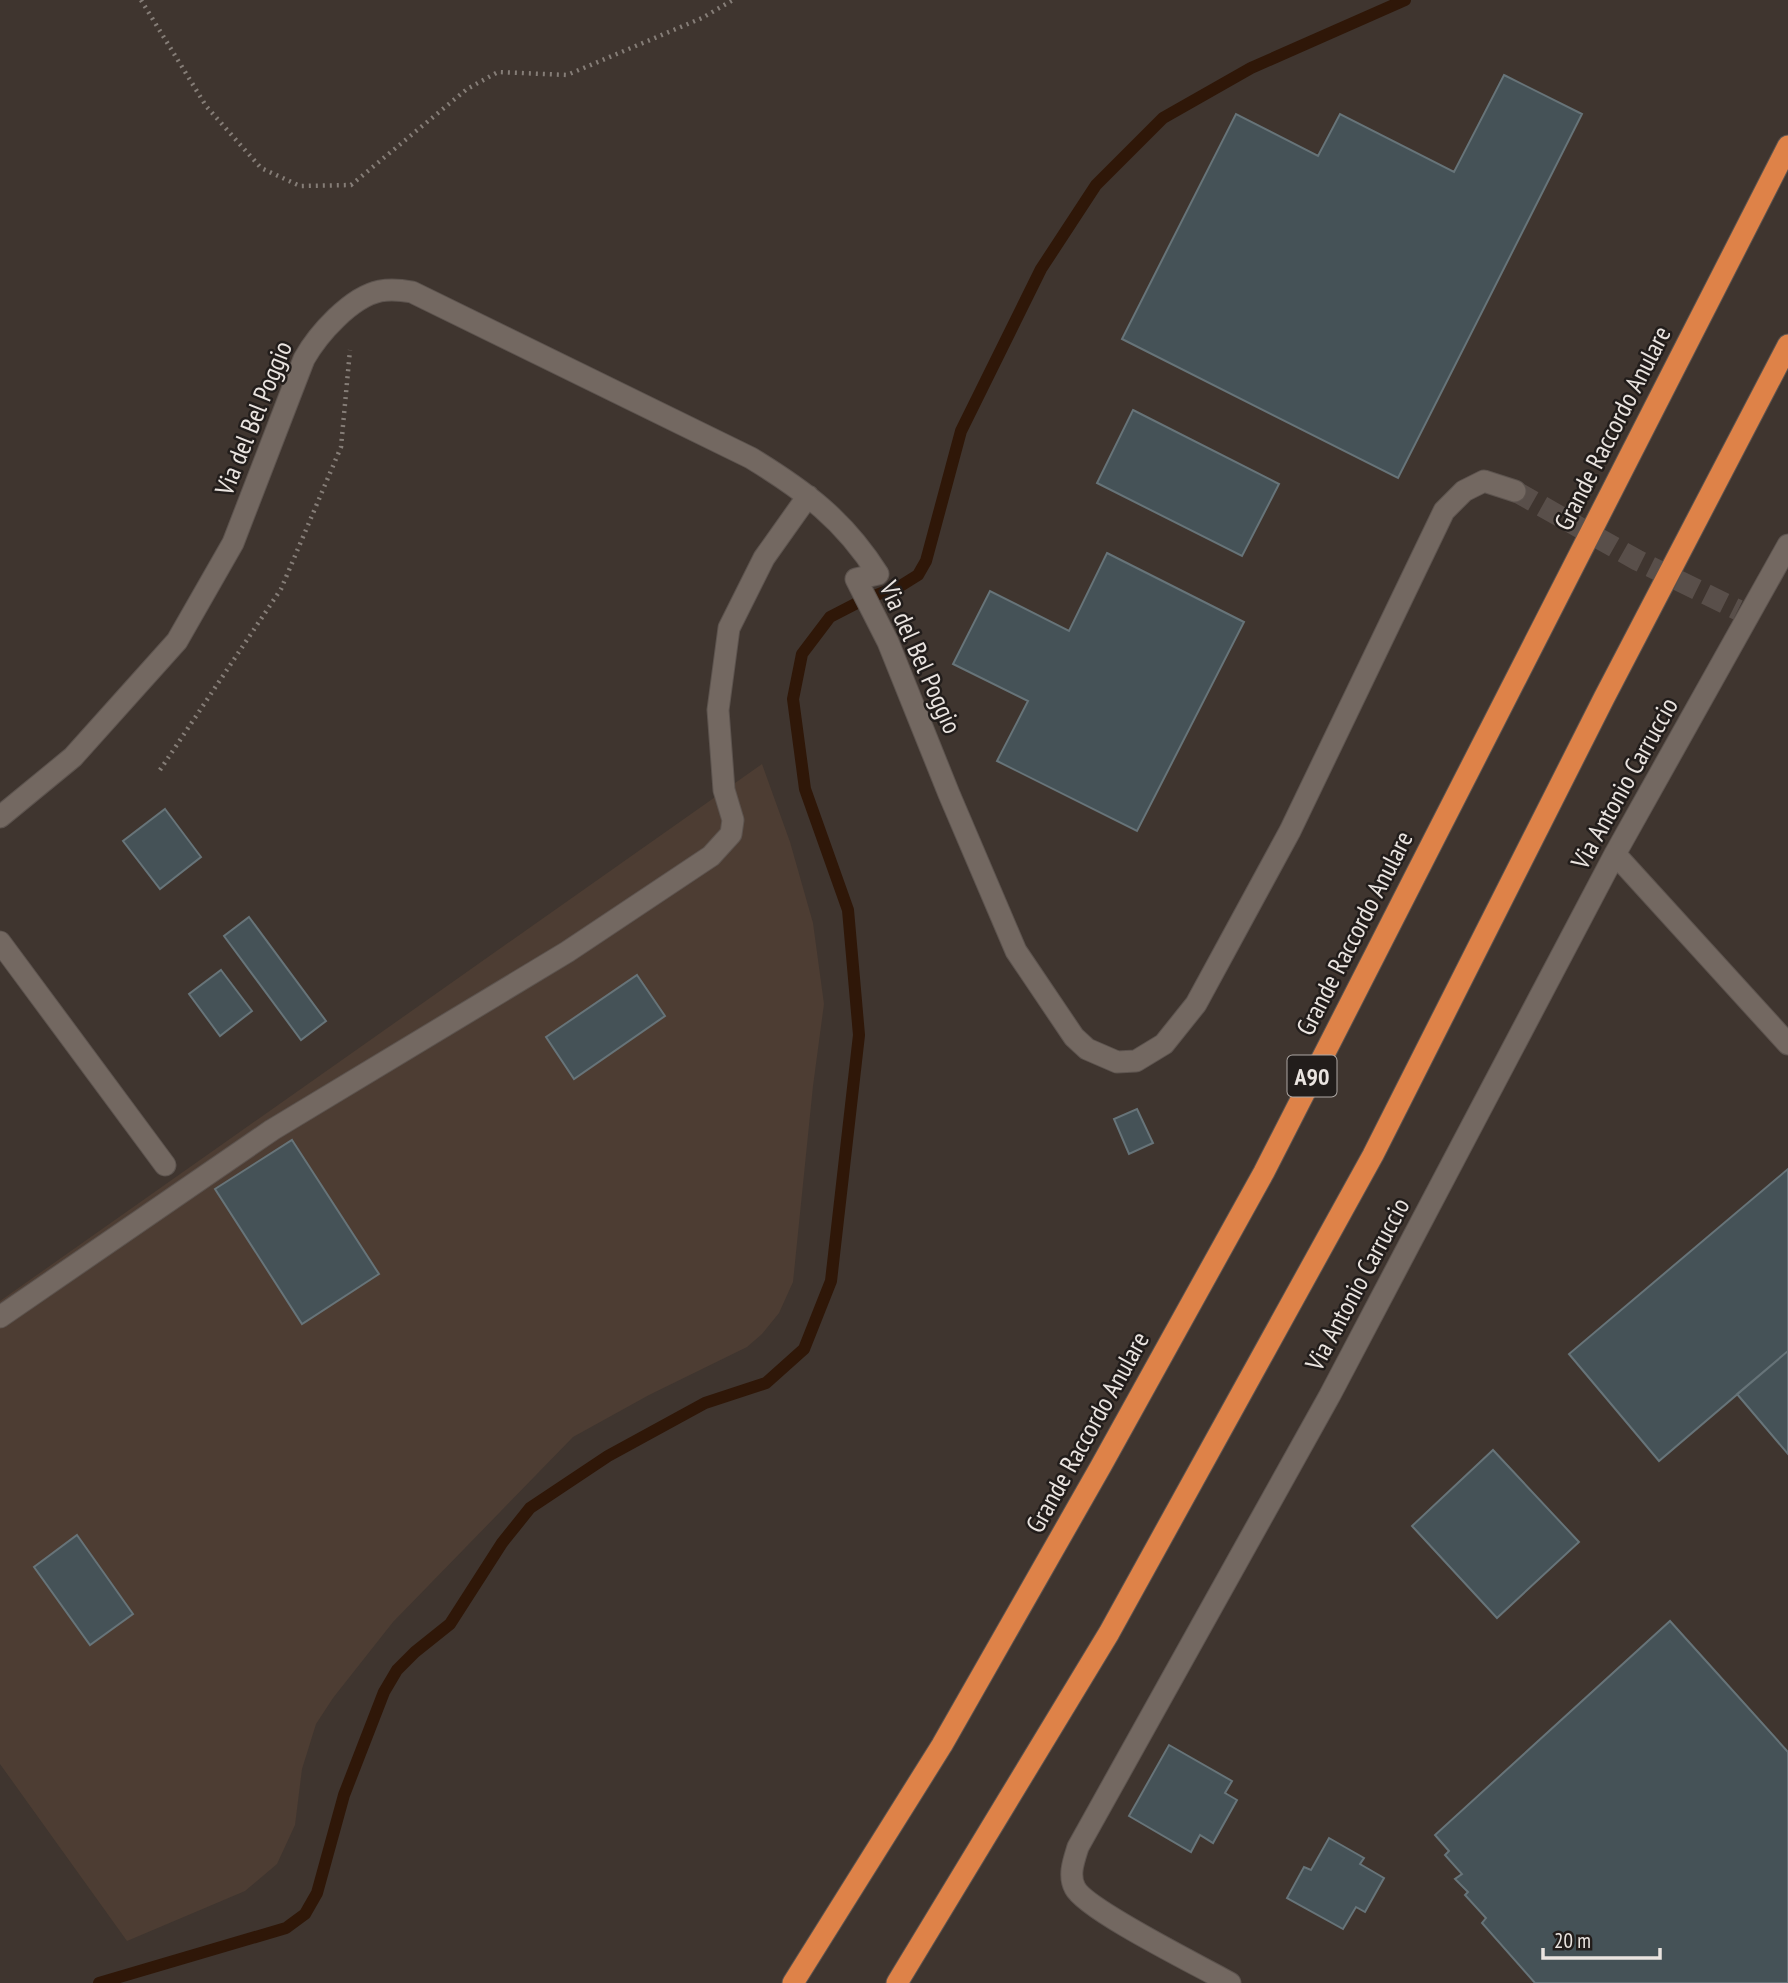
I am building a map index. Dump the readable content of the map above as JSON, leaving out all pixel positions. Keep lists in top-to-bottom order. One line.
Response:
{"streets":{"highway":["Grande Raccordo Anulare","A90"],"street":["Via del Bel Poggio","Via Antonio Carruccio"]},"scale_bar":"20 m"}
